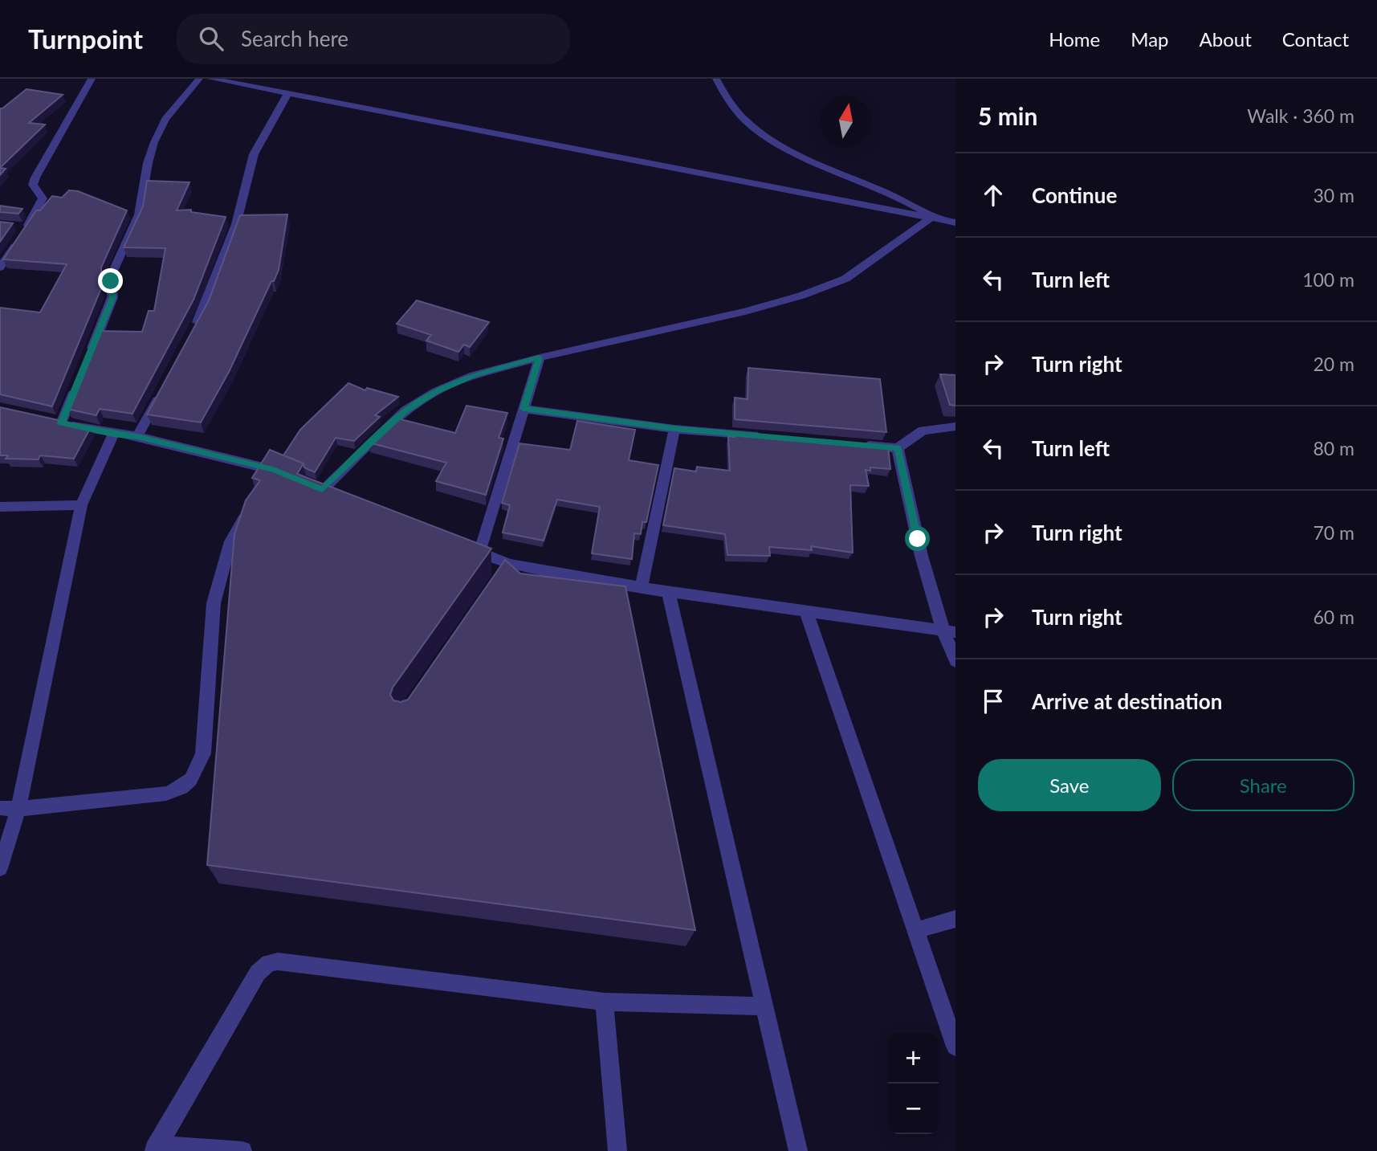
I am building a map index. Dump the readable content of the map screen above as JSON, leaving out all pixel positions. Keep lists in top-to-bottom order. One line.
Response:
{"north":"top","page":{"header":"Turnpoint","search":"Search here","nav":["Home","Map","About","Contact"],"heading":["5 min","Walk · 360 m"],"list":[["Continue","30 m"],["Turn left","100 m"],["Turn right","20 m"],["Turn left","80 m"],["Turn right","70 m"],["Turn right","60 m"],"Arrive at destination"],"buttons":["Save","Share"],"map_buttons":["+","−"]}}
